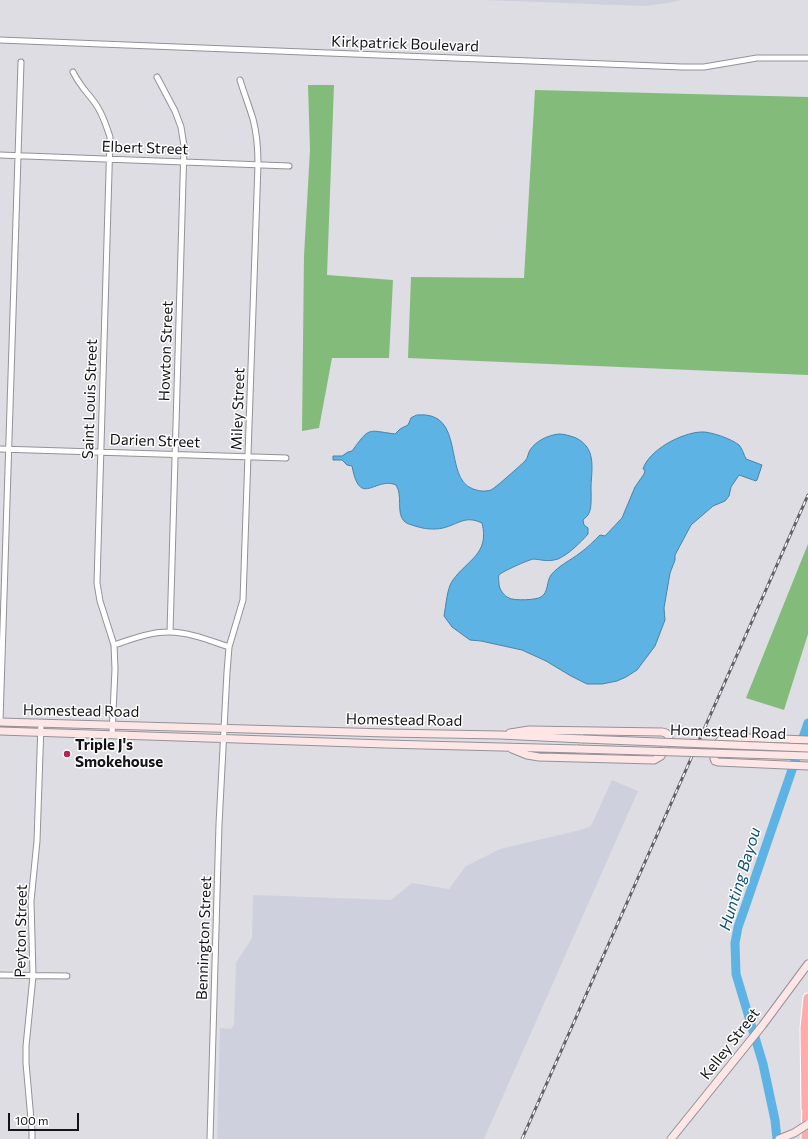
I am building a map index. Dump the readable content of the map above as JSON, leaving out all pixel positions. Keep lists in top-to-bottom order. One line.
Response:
{"streets":{"main road":["Homestead Road","Kelley Street"],"street":["Kirkpatrick Boulevard","Elbert Street","Howton Street","Saint Louis Street","Miley Street","Darien Street","Peyton Street","Bennington Street"]},"crossings":[["Elbert Street","Howton Street"],["Elbert Street","Saint Louis Street"],["Elbert Street","Miley Street"],["Howton Street","Darien Street"],["Saint Louis Street","Darien Street"],["Saint Louis Street","Homestead Road"],["Miley Street","Darien Street"],["Miley Street","Homestead Road"],["Miley Street","Bennington Street"],["Homestead Road","Peyton Street"],["Homestead Road","Bennington Street"]],"water":["Hunting Bayou"],"places":["Triple J's Smokehouse"],"scale_bar":"100 m"}
